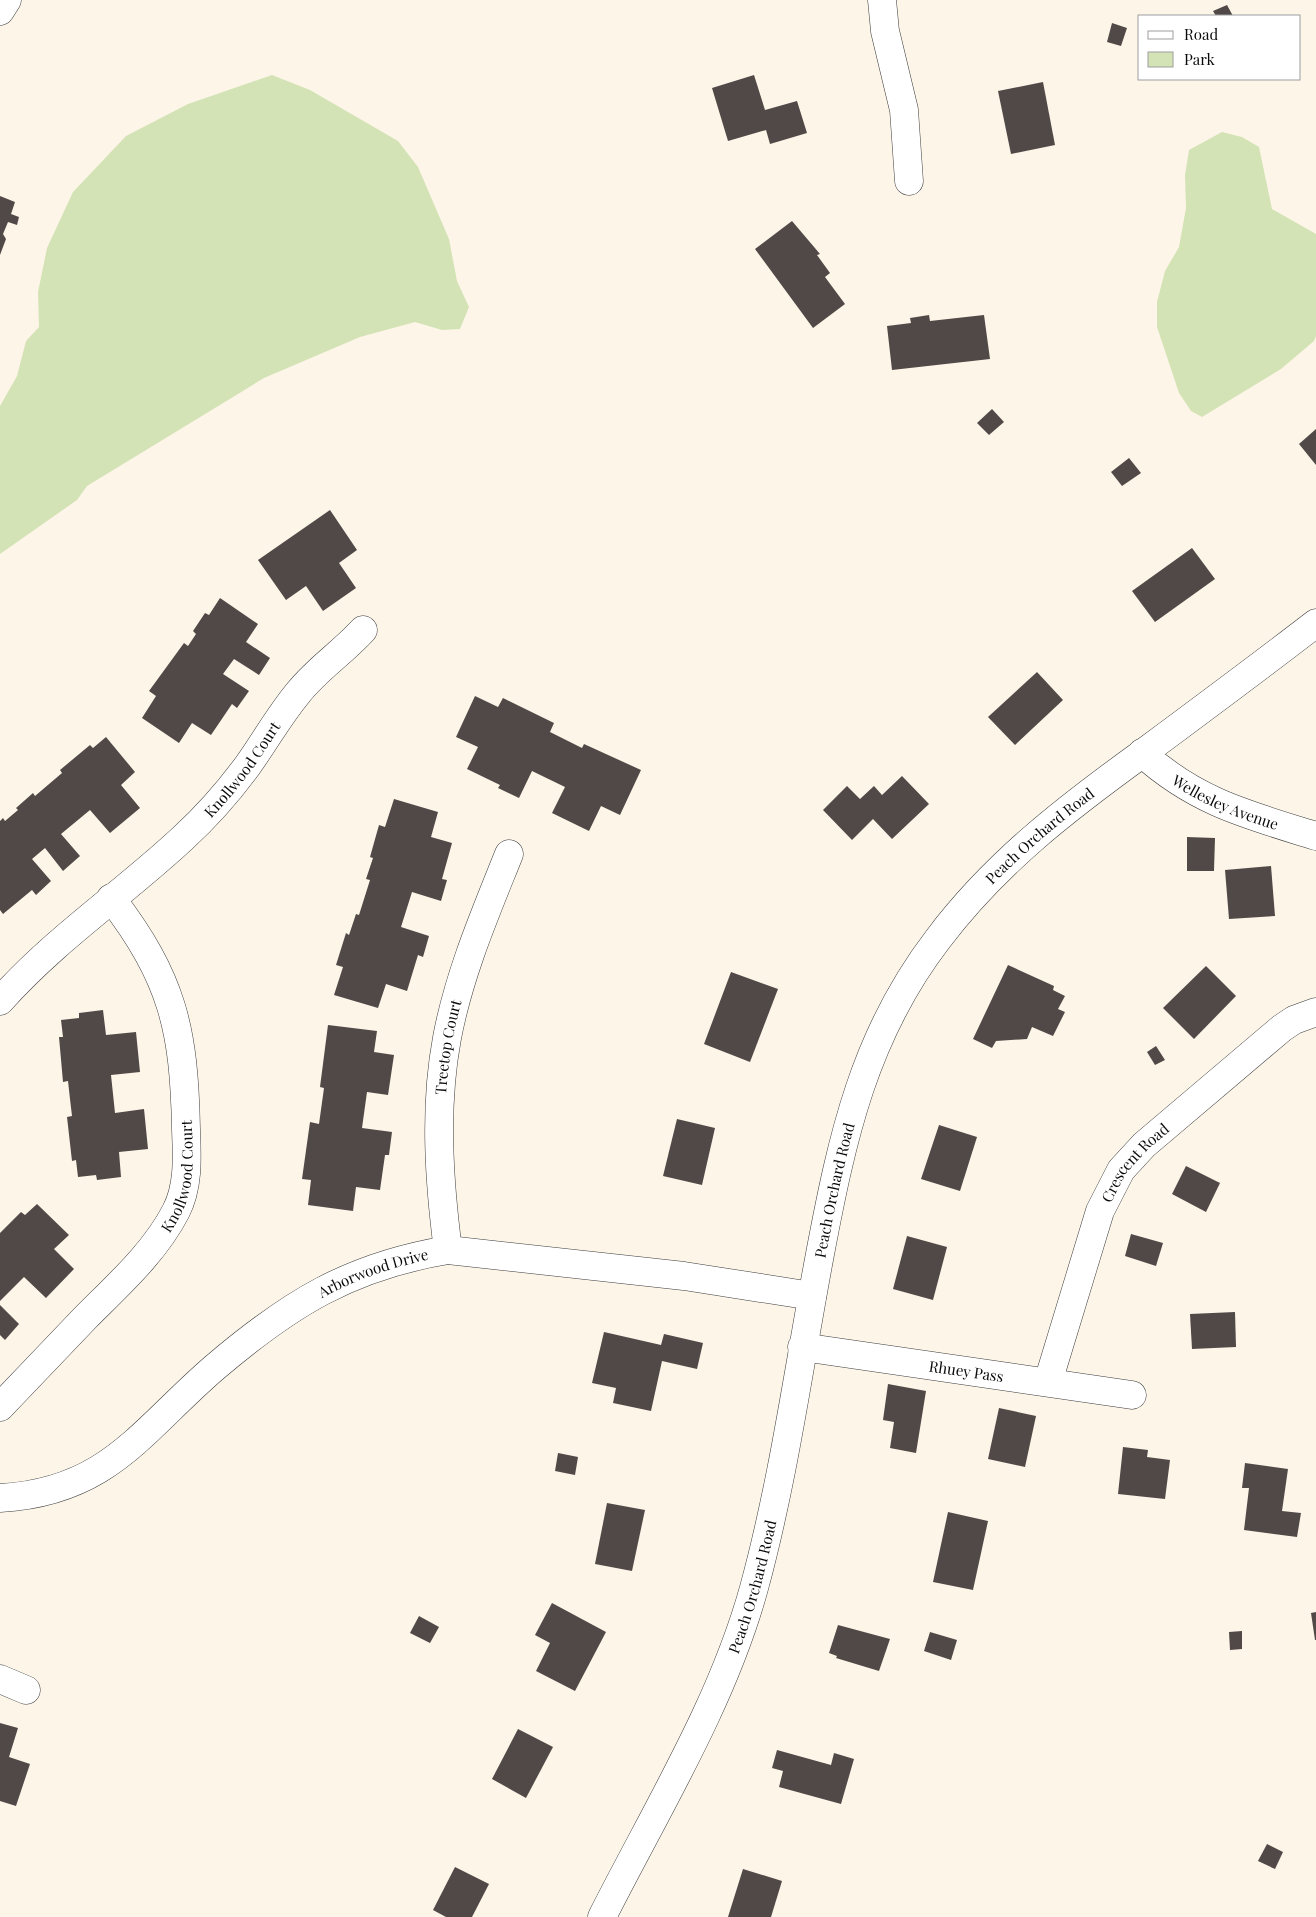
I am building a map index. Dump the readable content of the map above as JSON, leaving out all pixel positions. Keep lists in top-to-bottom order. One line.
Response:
{"streets":{"street":["Knollwood Court","Wellesley Avenue","Peach Orchard Road","Treetop Court","Crescent Road","Arborwood Drive","Rhuey Pass"]},"crossings":[["Wellesley Avenue","Peach Orchard Road"],["Peach Orchard Road","Arborwood Drive"],["Peach Orchard Road","Rhuey Pass"],["Treetop Court","Arborwood Drive"],["Crescent Road","Rhuey Pass"]],"legend":["Road","Park"]}
